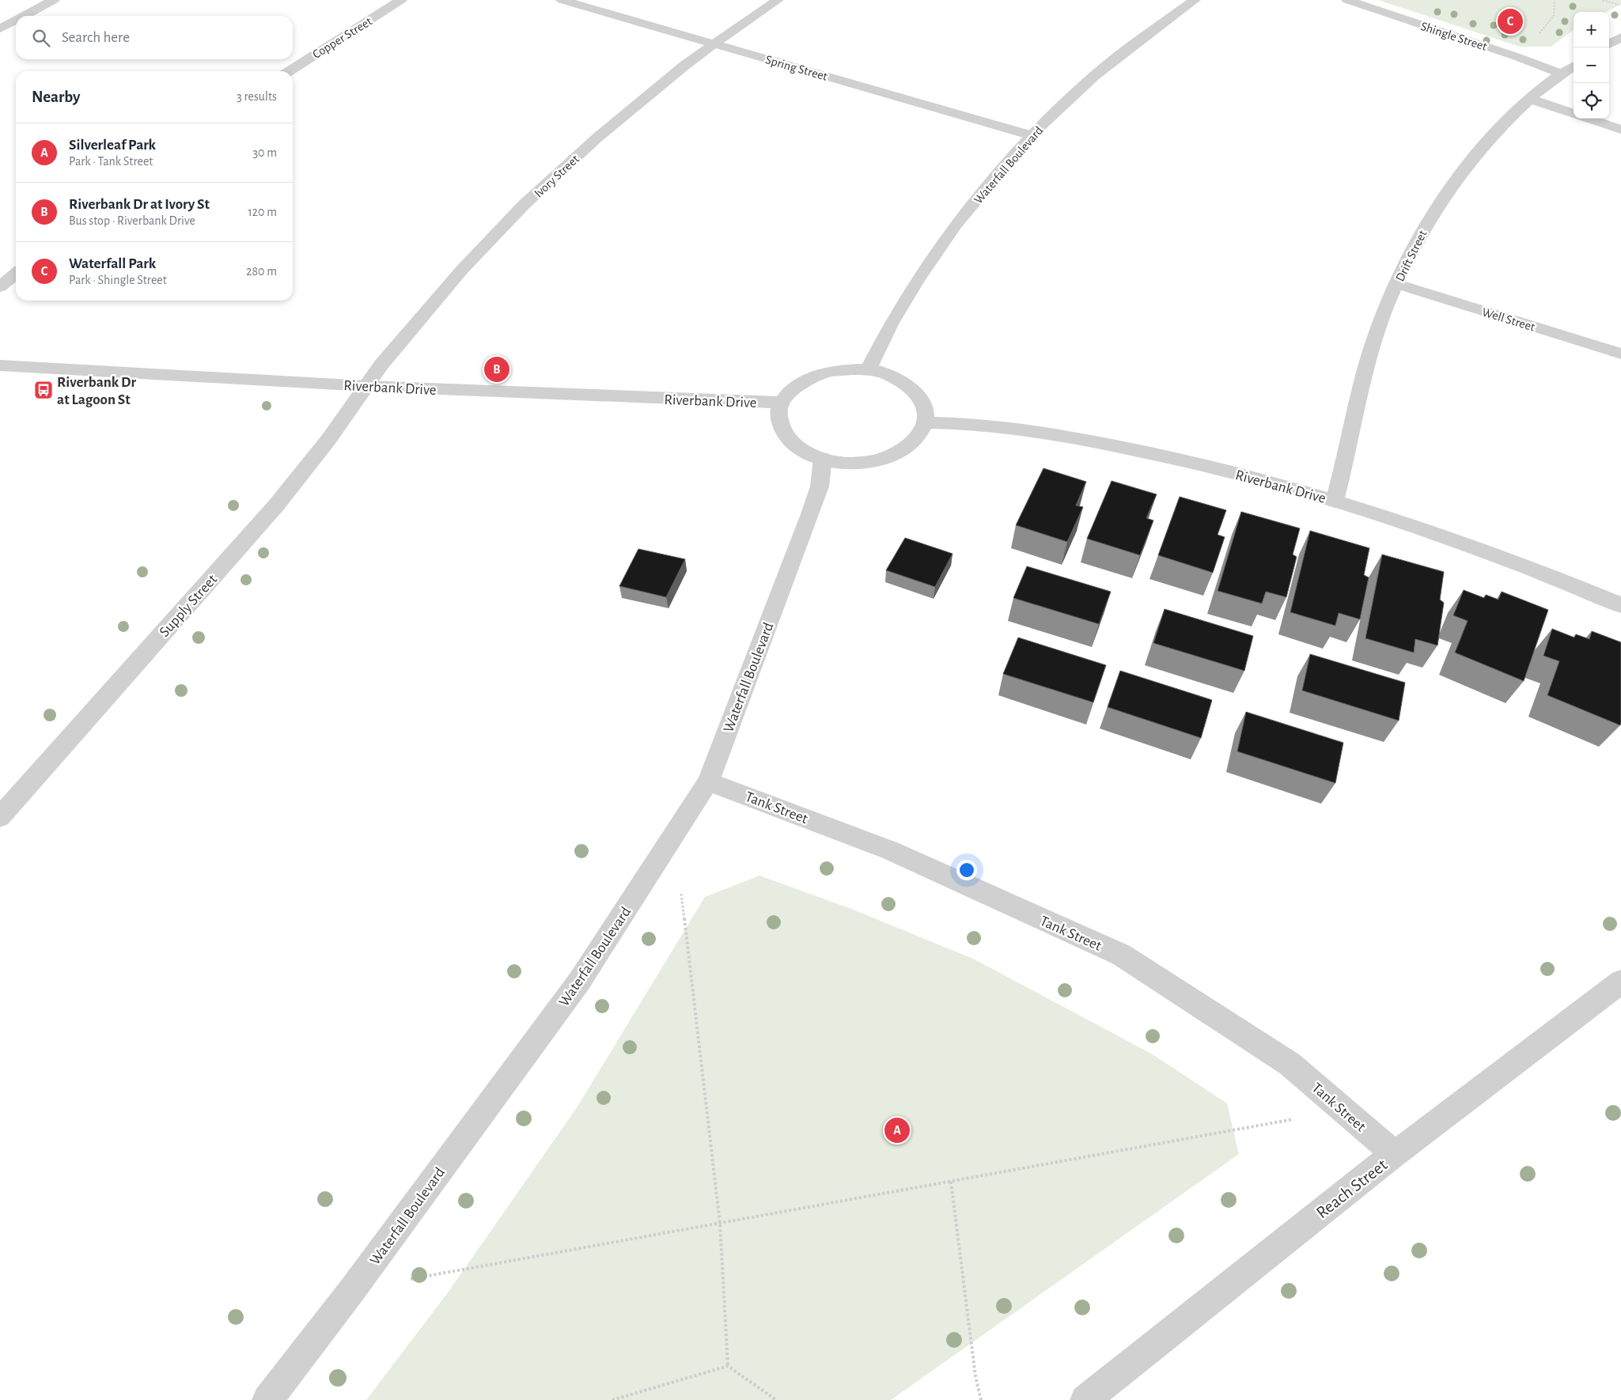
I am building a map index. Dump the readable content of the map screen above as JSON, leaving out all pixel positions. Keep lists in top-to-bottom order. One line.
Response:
{"streets":{"street":["Shingle Street","Copper Street","Spring Street","Waterfall Boulevard","Ivory Street","Drift Street","Well Street","Riverbank Drive","Supply Street","Tank Street","Reach Street"]},"crossings":[["Shingle Street","Drift Street"],["Spring Street","Waterfall Boulevard"],["Spring Street","Ivory Street"],["Waterfall Boulevard","Riverbank Drive"],["Waterfall Boulevard","Tank Street"],["Ivory Street","Riverbank Drive"],["Ivory Street","Supply Street"],["Drift Street","Well Street"],["Drift Street","Riverbank Drive"],["Riverbank Drive","Supply Street"],["Tank Street","Reach Street"]],"places":{"bus stop":["Riverbank Dr at Lagoon St"]},"page":{"pins":["C","B","A"],"map_buttons":["+","−"],"search":"Search here","heading":["Nearby","3 results"],"list":[{"mark":"A","name":"Silverleaf Park","note":"Park · Tank Street","value":"30 m"},{"mark":"B","name":"Riverbank Dr at Ivory St","note":"Bus stop · Riverbank Drive","value":"120 m"},{"mark":"C","name":"Waterfall Park","note":"Park · Shingle Street","value":"280 m"}]}}
